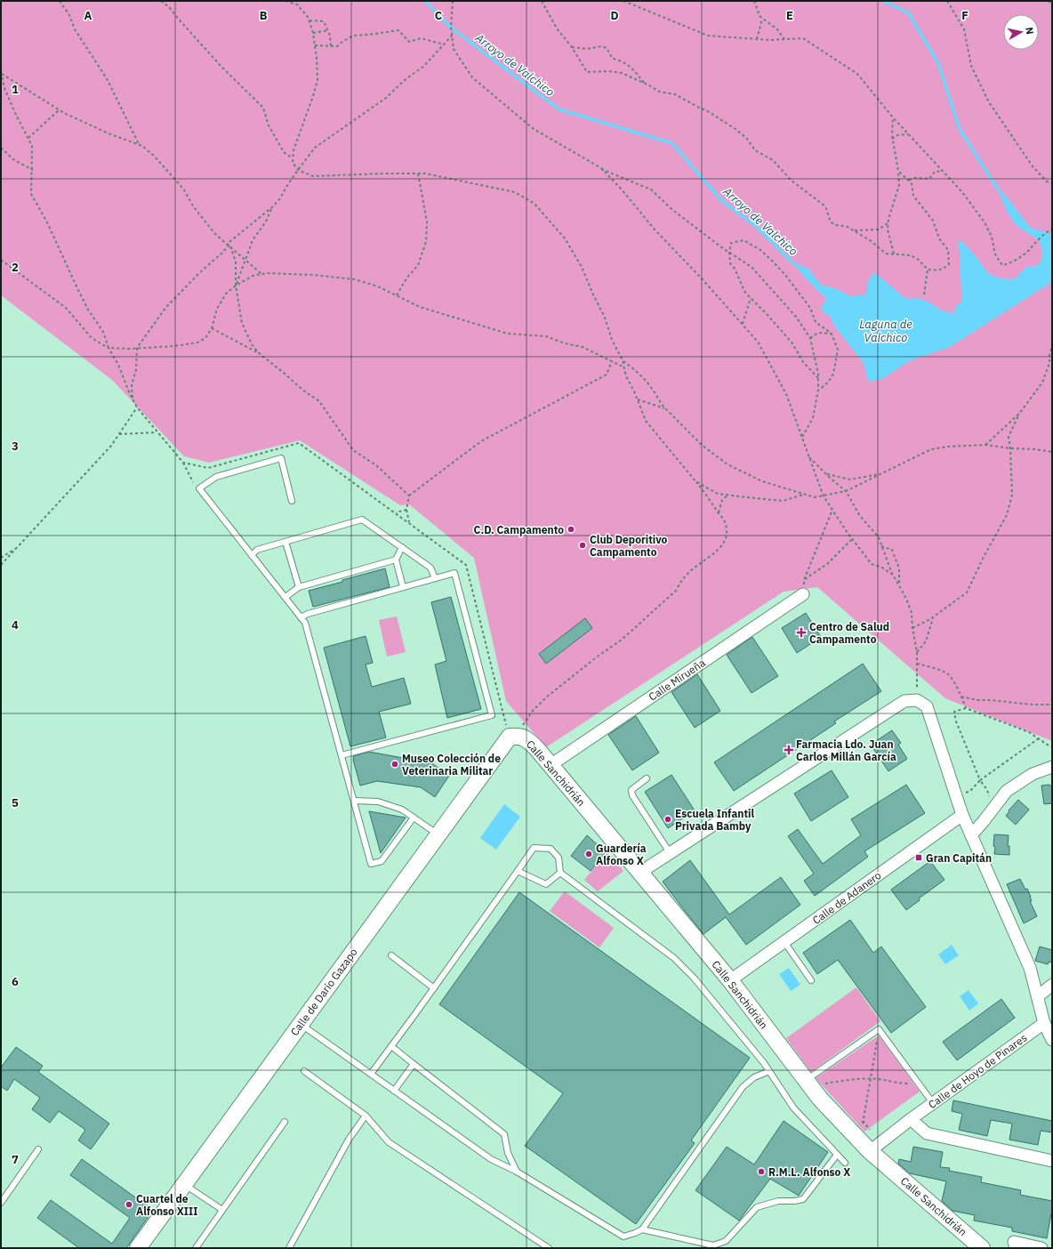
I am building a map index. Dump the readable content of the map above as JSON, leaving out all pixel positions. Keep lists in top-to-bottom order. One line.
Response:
{"streets":{"street":["Calle Mirueña","Calle Sanchidrián","Calle de Adanero","Calle de Darío Gazapo","Calle de Hoyo de Pinares"]},"crossings":[["Calle Mirueña","Calle Sanchidrián"],["Calle Sanchidrián","Calle de Adanero"],["Calle Sanchidrián","Calle de Darío Gazapo"],["Calle Sanchidrián","Calle de Hoyo de Pinares"]],"water":["Arroyo de Valchico","Laguna de Valchico"],"places":{"other":["C.D. Campamento","Club Deporitivo Campamento","Museo Colección de Veterinaria Militar","Escuela Infantil Privada Bamby","Guardería Alfonso X","R.M.L. Alfonso X","Cuartel de Alfonso XIII"],"health":["Centro de Salud Campamento","Farmacia Ldo. Juan Carlos Millán García"],"transit":["Gran Capitán"]},"north":"right","grid":{"columns":["A","B","C","D","E","F"],"rows":["1","2","3","4","5","6","7"]}}
